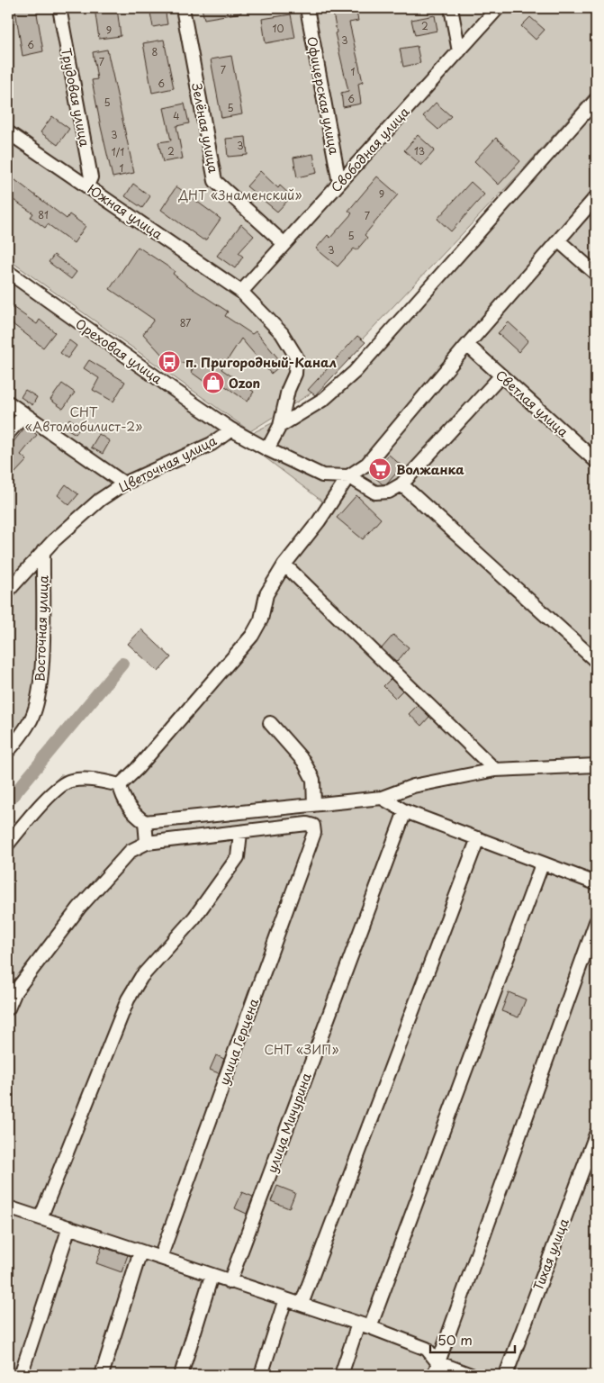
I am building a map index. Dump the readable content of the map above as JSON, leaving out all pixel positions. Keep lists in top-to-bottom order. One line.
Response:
{"streets":{"street":["Офицерская улица","Трудовая улица","Зелёная улица","Свободная улица","Южная улица","Ореховая улица","Светлая улица","Цветочная улица","Восточная улица","улица Герцена","улица Мичурина","Тихая улица"]},"crossings":[["Офицерская улица","Свободная улица"],["Трудовая улица","Южная улица"],["Зелёная улица","Свободная улица"],["Свободная улица","Южная улица"],["Ореховая улица","Цветочная улица"],["Цветочная улица","Восточная улица"]],"parks":["ДНТ «Знаменский»","СНТ «Автомобилист-2»","СНТ «ЗИП»"],"places":{"bus stop":["п. Пригородный-Канал"],"shop":["Ozon"],"supermarket":["Волжанка"]},"house_numbers":["2","10","9","3","6","8","7","7","1","6","6","5","5","4","3","3","2","13","1/1","1","9","81","7","5","3","87"],"scale_bar":"50 m"}
